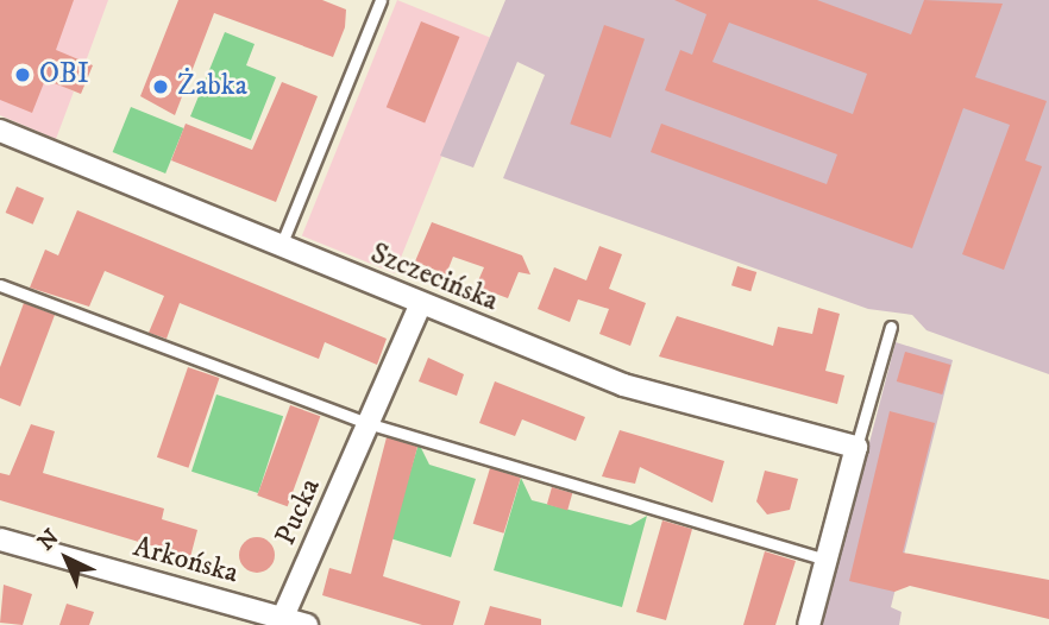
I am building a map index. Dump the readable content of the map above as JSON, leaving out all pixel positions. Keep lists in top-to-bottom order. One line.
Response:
{"streets":{"street":["Szczecińska","Pucka","Arkońska"]},"crossings":[["Szczecińska","Pucka"],["Pucka","Arkońska"]],"places":["OBI","Żabka"],"north":"top left"}
